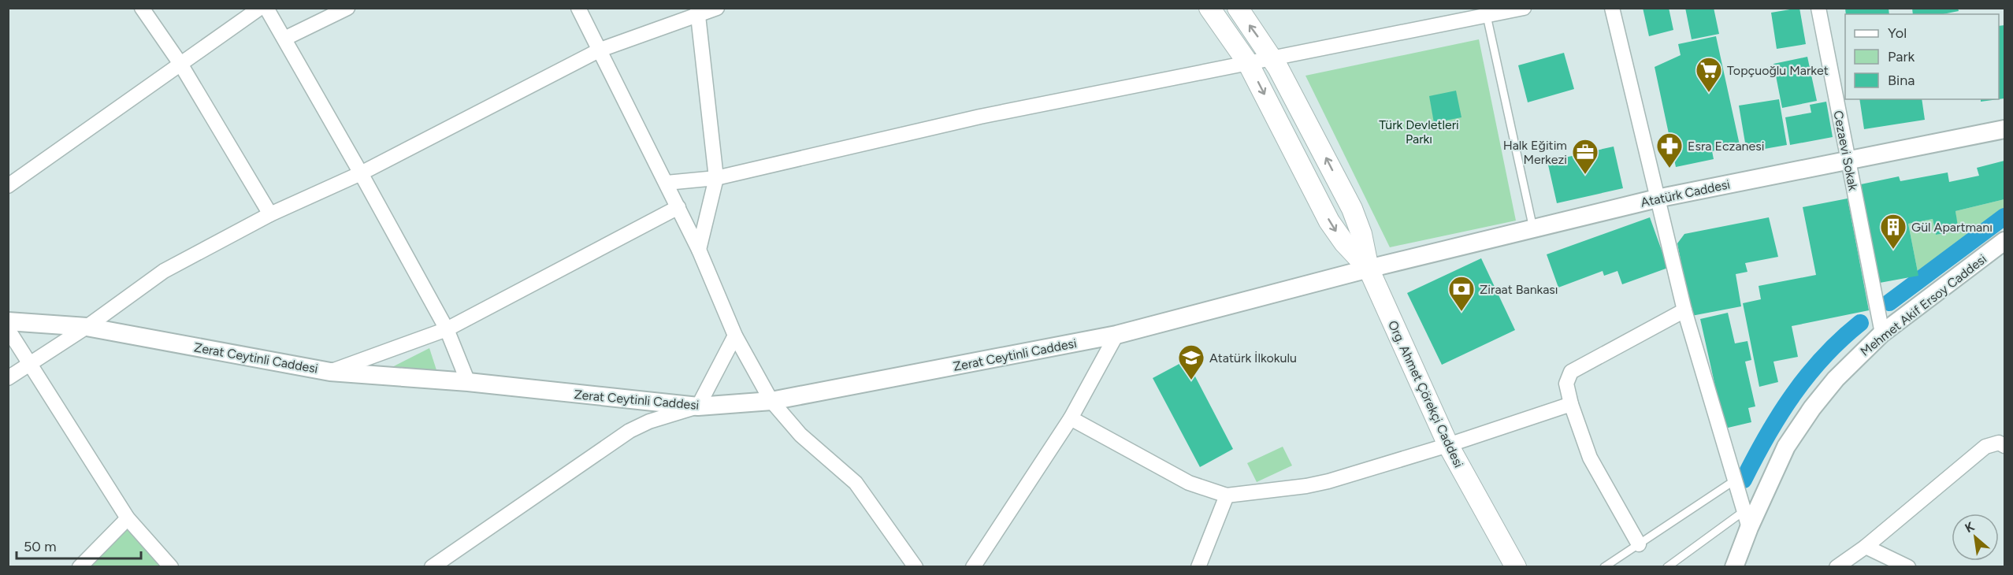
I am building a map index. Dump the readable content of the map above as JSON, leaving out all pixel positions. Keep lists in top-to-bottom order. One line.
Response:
{"streets":{"main road":["Org. Ahmet Çörekçi Caddesi"],"street":["Cezaevi Sokak","Atatürk Caddesi","Mehmet Akif Ersoy Caddesi","Zerat Ceytinli Caddesi"]},"crossings":[["Cezaevi Sokak","Atatürk Caddesi"],["Cezaevi Sokak","Mehmet Akif Ersoy Caddesi"],["Atatürk Caddesi","Zerat Ceytinli Caddesi"],["Atatürk Caddesi","Org. Ahmet Çörekçi Caddesi"],["Zerat Ceytinli Caddesi","Org. Ahmet Çörekçi Caddesi"]],"parks":["Türk Devletleri Parkı"],"places":{"supermarket":["Topçuoğlu Market"],"pharmacy":["Esra Eczanesi"],"office":["Halk Eğitim Merkezi"],"building":["Gül Apartmanı"],"bank":["Ziraat Bankası"],"school or university":["Atatürk İlkokulu"]},"legend":["Yol","Park","Bina"],"scale_bar":"50 m","north":"top left"}
